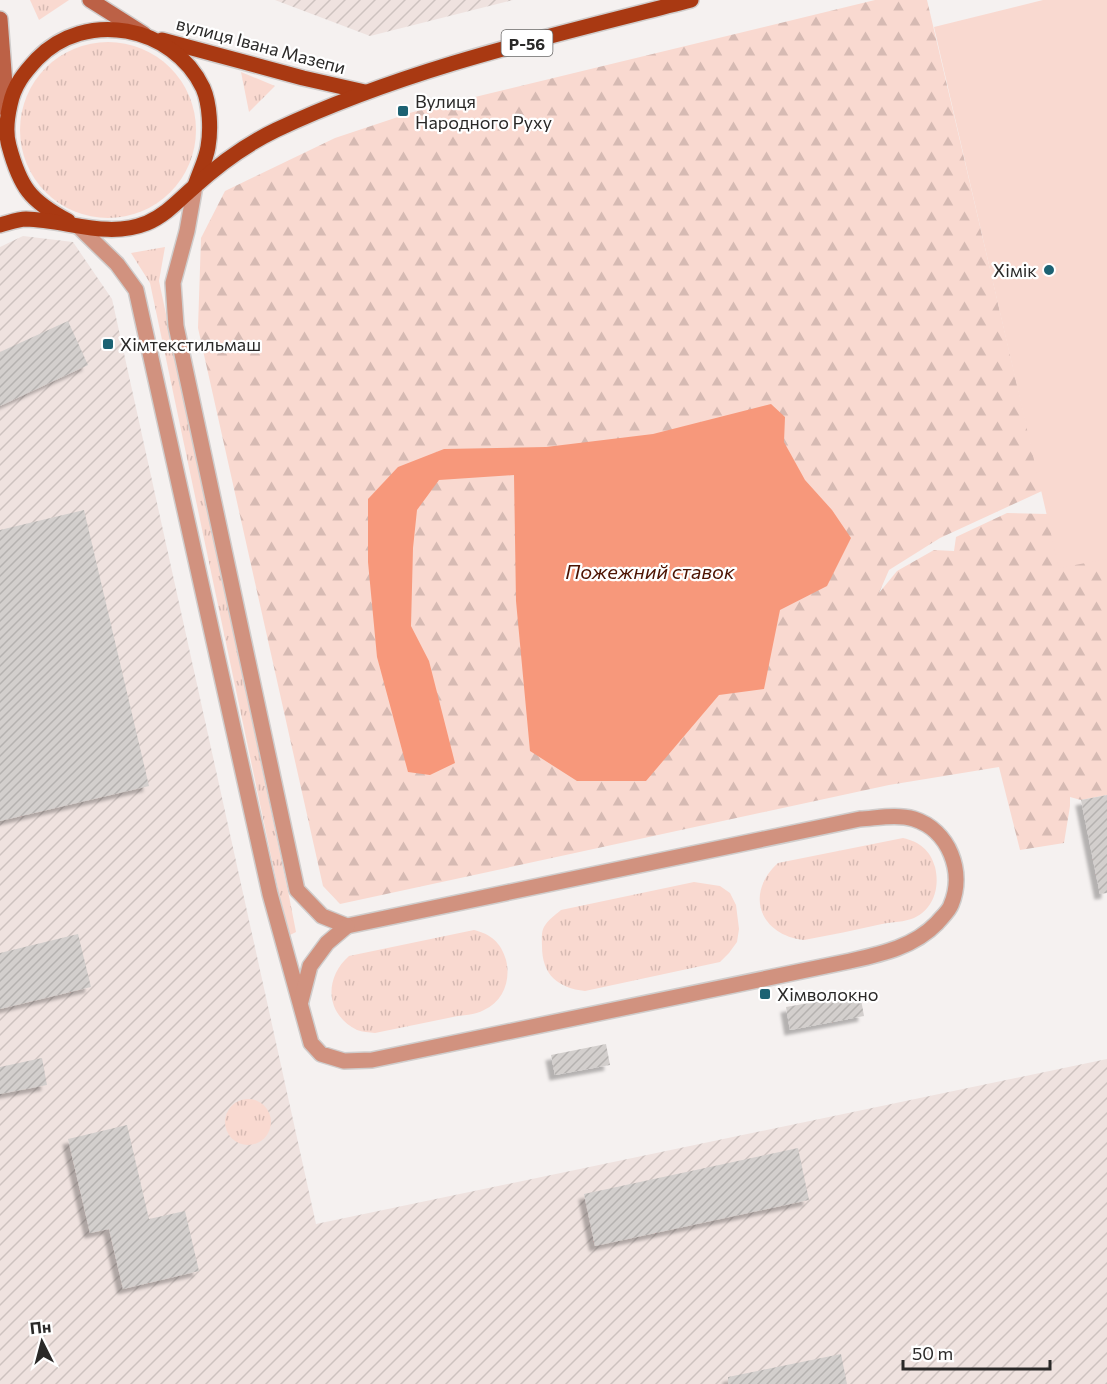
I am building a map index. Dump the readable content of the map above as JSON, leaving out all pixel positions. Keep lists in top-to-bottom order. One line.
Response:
{"streets":{"main road":["Р-56","вулиця Івана Мазепи"]},"crossings":[["Р-56","вулиця Івана Мазепи"]],"water":["Пожежний ставок"],"places":{"transit":["Вулиця Народного Руху","Хімтекстильмаш","Хімволокно"],"other":["Хімік"]},"scale_bar":"50 m","north":"top"}
